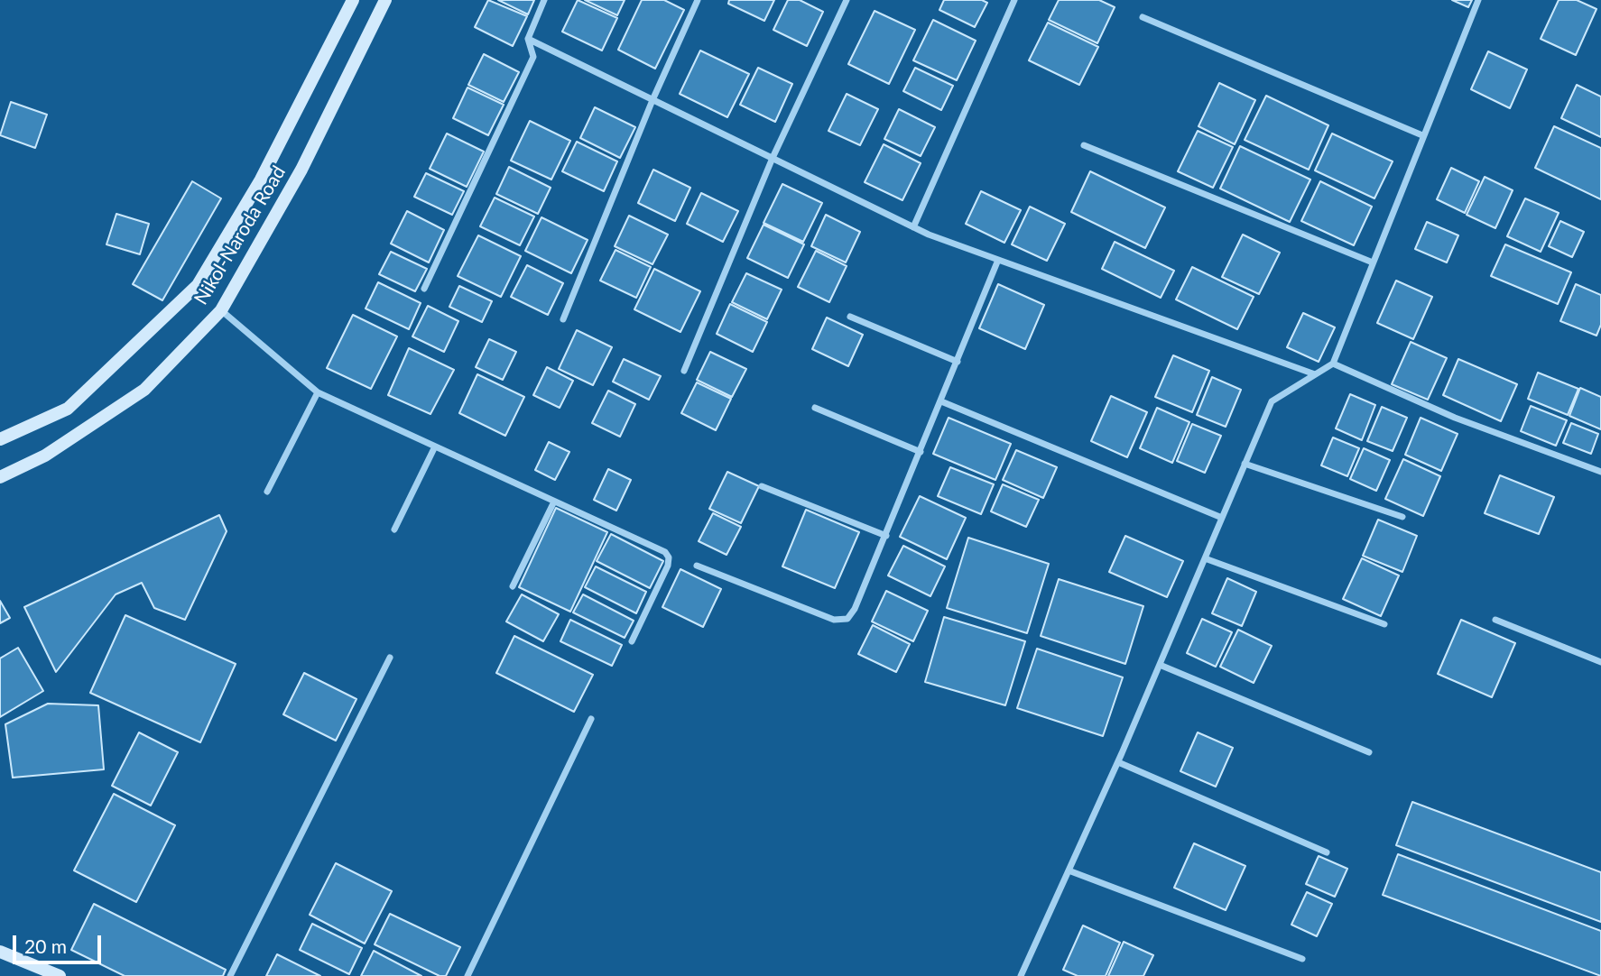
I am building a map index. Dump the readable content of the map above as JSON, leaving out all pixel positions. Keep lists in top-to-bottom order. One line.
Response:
{"streets":{"main road":["Nikol-Naroda Road"]},"scale_bar":"20 m"}
